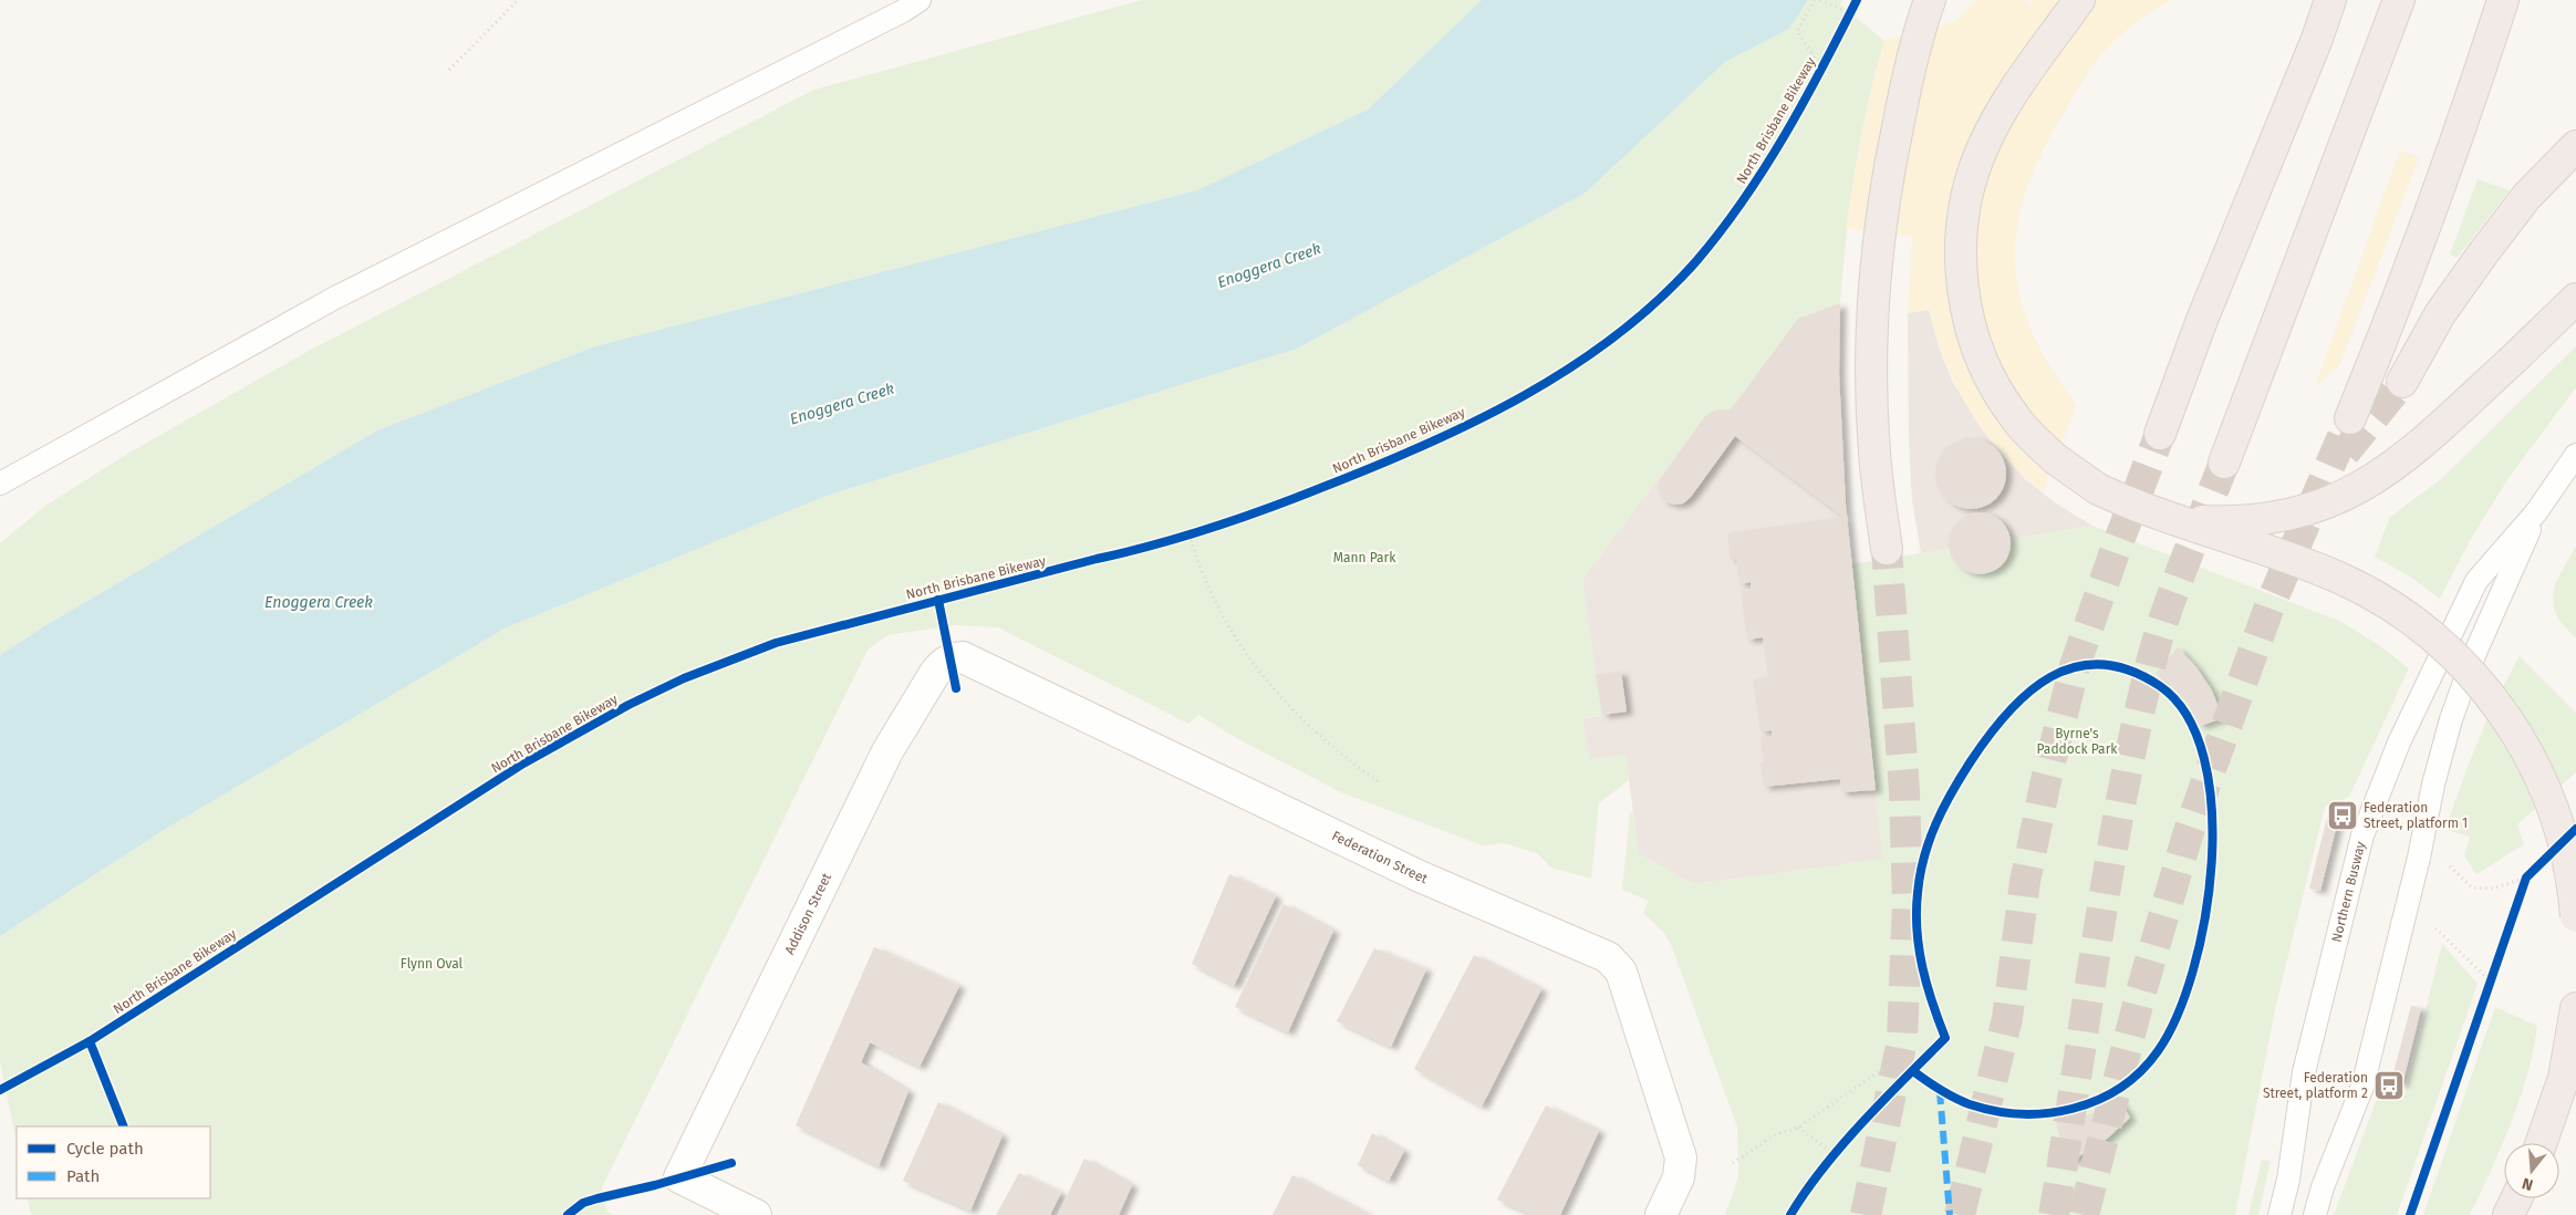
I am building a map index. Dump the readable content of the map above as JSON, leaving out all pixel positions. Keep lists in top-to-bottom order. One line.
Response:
{"streets":{"street":["Federation Street","Addison Street"],"lane":["Northern Busway"],"cycle path":["North Brisbane Bikeway"]},"crossings":[["Federation Street","Addison Street"]],"water":["Enoggera Creek"],"parks":["Mann Park","Byrne's Paddock Park","Flynn Oval"],"places":{"bus stop":["Federation Street, platform 1","Federation Street, platform 2"]},"legend":["Cycle path","Path"],"north":"bottom"}
